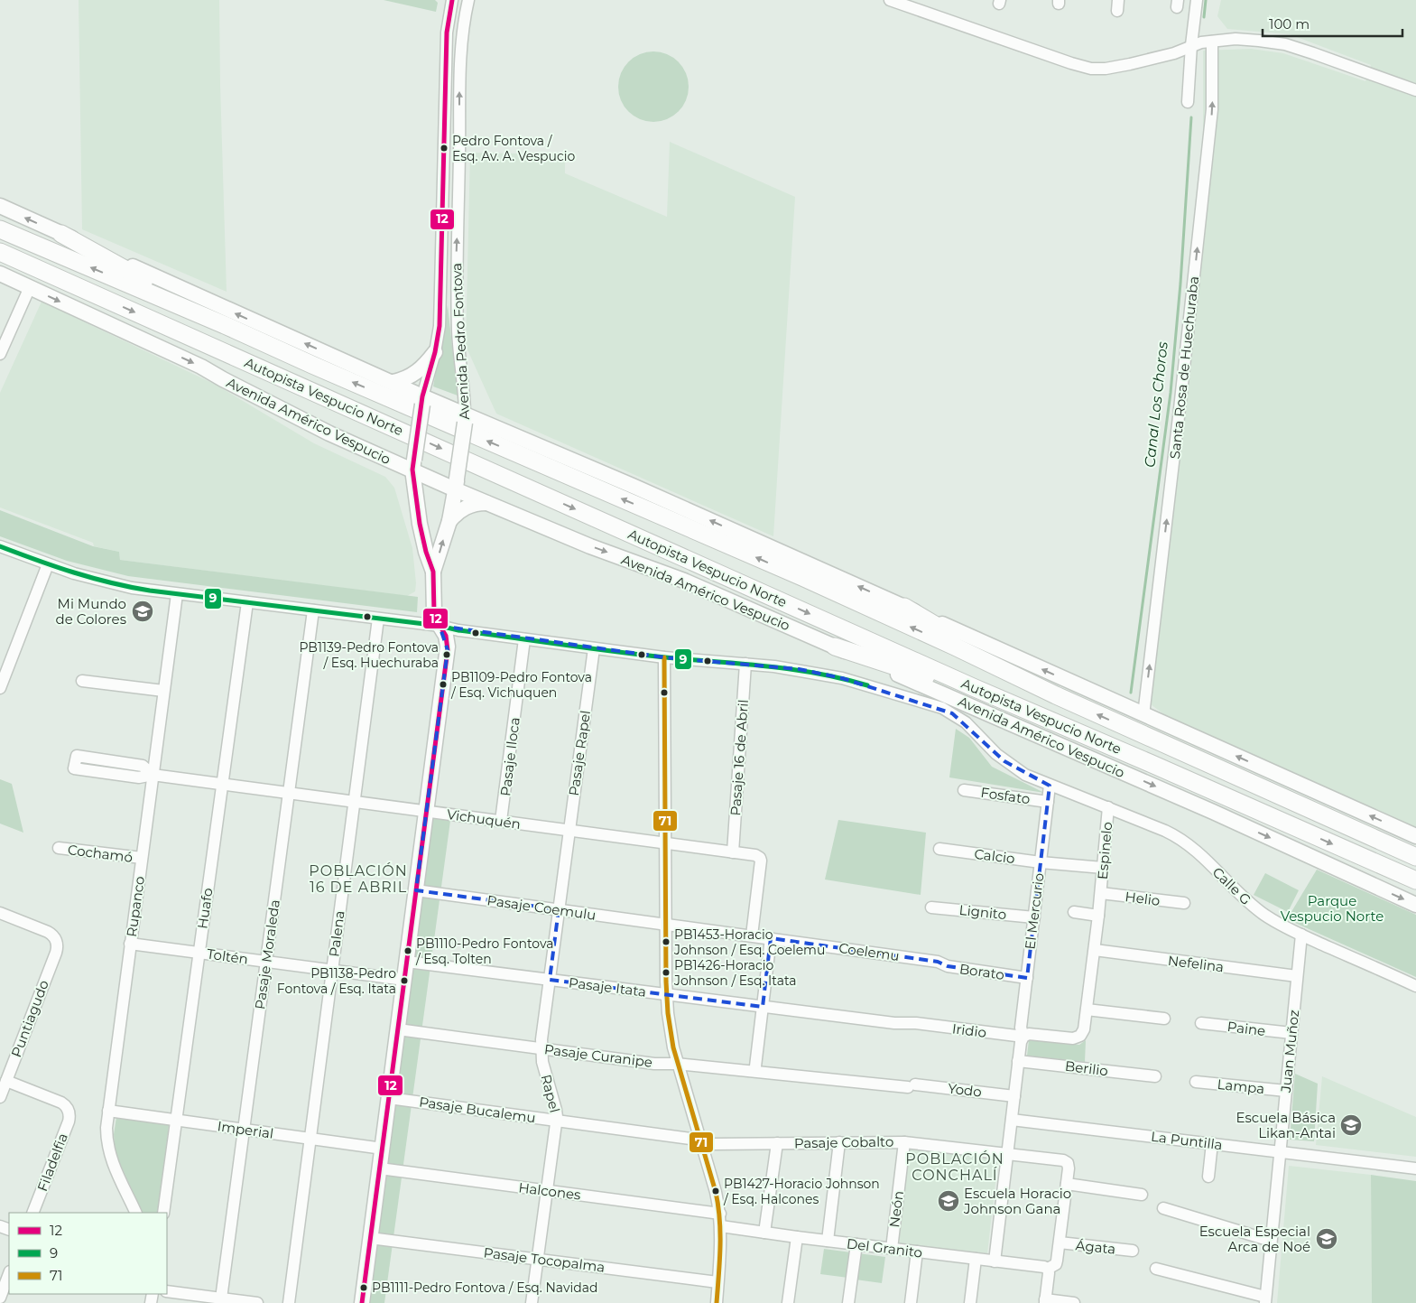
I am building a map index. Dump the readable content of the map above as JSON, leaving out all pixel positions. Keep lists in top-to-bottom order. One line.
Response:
{"streets":{"highway":["Autopista Vespucio Norte"],"main road":["Avenida Pedro Fontova","Avenida Américo Vespucio"],"street":["Santa Rosa de Huechuraba","Pasaje Rapel","Pasaje Iloca","Pasaje 16 de Abril","Fosfato","Vichuquén","Espinelo","Cochamó","Calcio","Calle G","Helio","Rupanco","Pasaje Coemulu","Huafo","El Mercurio","Lignito","Palena","Coelemu","Pasaje Moraleda","Toltén","Nefelina","Borato","Pasaje Itata","Puntiagudo","Paine","Iridio","Juan Muñoz","Pasaje Curanipe","Berilio","Lampa","Yodo","Rapel","Pasaje Bucalemu","Imperial","La Puntilla","Pasaje Cobalto","Filadelfia","Halcones","Neón","Ágata","Del Granito","Pasaje Tocopalma"]},"crossings":[["Avenida Pedro Fontova","Avenida Américo Vespucio"],["Avenida Pedro Fontova","Vichuquén"],["Avenida Pedro Fontova","Calle G"],["Avenida Pedro Fontova","Pasaje Coemulu"],["Avenida Pedro Fontova","Toltén"],["Avenida Pedro Fontova","Pasaje Itata"],["Avenida Pedro Fontova","Pasaje Curanipe"],["Avenida Pedro Fontova","Pasaje Bucalemu"],["Avenida Pedro Fontova","Imperial"],["Avenida Pedro Fontova","Halcones"],["Avenida Pedro Fontova","Pasaje Tocopalma"],["Pasaje Rapel","Vichuquén"],["Pasaje Rapel","Calle G"],["Pasaje Rapel","Rapel"],["Pasaje Iloca","Vichuquén"],["Pasaje Iloca","Calle G"],["Pasaje 16 de Abril","Vichuquén"],["Pasaje 16 de Abril","Calle G"],["Fosfato","El Mercurio"],["Vichuquén","Rupanco"],["Vichuquén","Huafo"],["Vichuquén","Palena"],["Vichuquén","Coelemu"],["Vichuquén","Pasaje Moraleda"],["Vichuquén","Rapel"],["Espinelo","Calcio"],["Espinelo","Calle G"],["Espinelo","Helio"],["Cochamó","Rupanco"],["Calcio","El Mercurio"],["Calle G","Rupanco"],["Calle G","Huafo"],["Calle G","El Mercurio"],["Calle G","Palena"],["Calle G","Pasaje Moraleda"],["Calle G","Juan Muñoz"],["Rupanco","Toltén"],["Rupanco","Imperial"],["Pasaje Coemulu","Coelemu"],["Pasaje Coemulu","Rapel"],["Huafo","Toltén"],["Huafo","Imperial"],["El Mercurio","Lignito"],["El Mercurio","Borato"],["El Mercurio","Iridio"],["El Mercurio","Berilio"],["El Mercurio","Yodo"],["El Mercurio","La Puntilla"],["El Mercurio","Pasaje Cobalto"],["El Mercurio","Del Granito"],["Palena","Toltén"],["Palena","Imperial"],["Coelemu","Borato"],["Pasaje Moraleda","Toltén"],["Pasaje Moraleda","Imperial"],["Nefelina","Juan Muñoz"],["Pasaje Itata","Iridio"],["Pasaje Itata","Rapel"],["Puntiagudo","Filadelfia"],["Paine","Juan Muñoz"],["Juan Muñoz","Lampa"],["Juan Muñoz","La Puntilla"],["Pasaje Curanipe","Yodo"],["Pasaje Curanipe","Rapel"],["Rapel","Pasaje Bucalemu"],["Rapel","Halcones"],["Rapel","Pasaje Tocopalma"],["Pasaje Bucalemu","Pasaje Cobalto"],["Pasaje Cobalto","Neón"],["Neón","Del Granito"]],"one_way":["Santa Rosa de Huechuraba"],"districts":["POBLACIÓN 16 DE ABRIL","POBLACIÓN CONCHALÍ"],"water":["Canal Los Choros"],"parks":["Parque Vespucio Norte"],"places":{"other":["Pedro Fontova / Esq. Av. A. Vespucio","PB1139-Pedro Fontova / Esq. Huechuraba","PB1109-Pedro Fontova / Esq. Vichuquen","PB1453-Horacio Johnson / Esq. Coelemu","PB1110-Pedro Fontova / Esq. Tolten","PB1426-Horacio Johnson / Esq. Itata","PB1138-Pedro Fontova / Esq. Itata","PB1427-Horacio Johnson / Esq. Halcones","PB1111-Pedro Fontova / Esq. Navidad"],"school or university":["Mi Mundo de Colores","Escuela Básica Likan-Antai","Escuela Horacio Johnson Gana","Escuela Especial Arca de Noé"]},"lines":["transit line 12","transit line 9","transit line 71"],"legend":["12","9","71"],"scale_bar":"100 m"}
